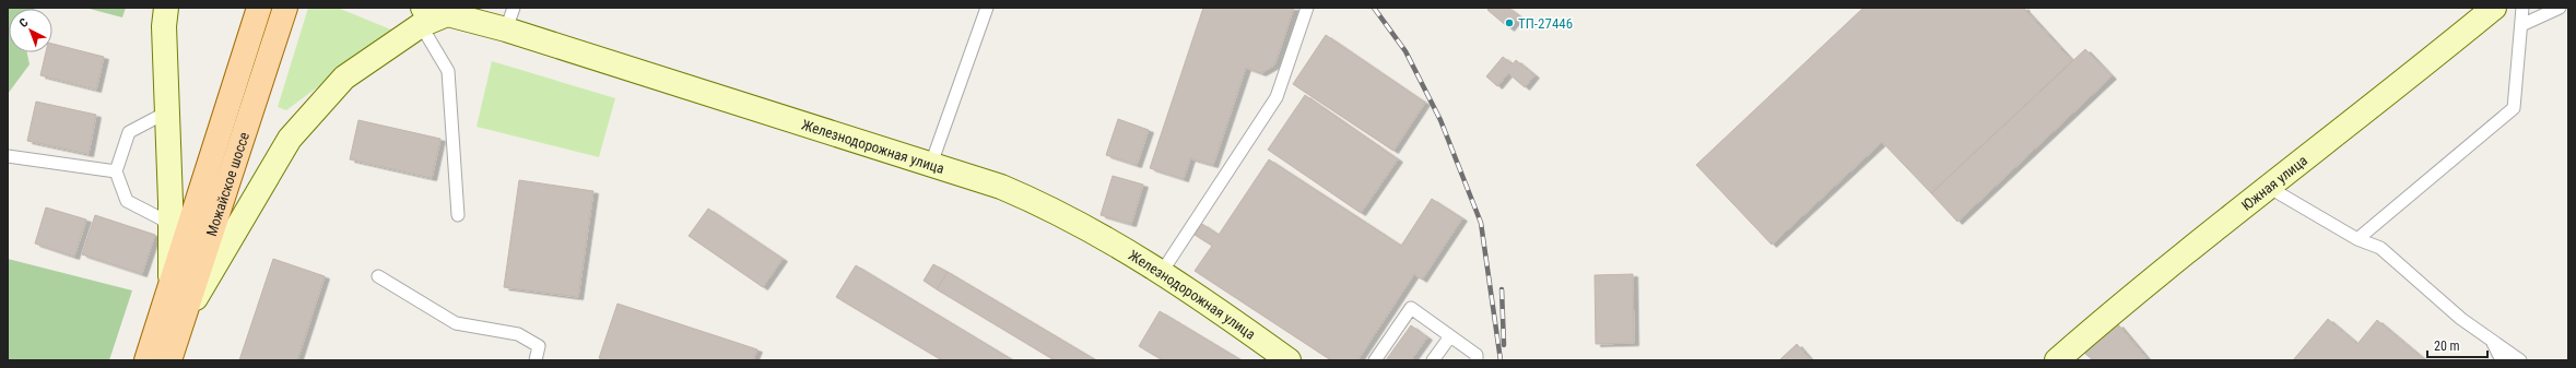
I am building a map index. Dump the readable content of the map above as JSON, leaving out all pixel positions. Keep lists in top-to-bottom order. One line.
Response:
{"streets":{"main road":["Можайское шоссе"],"street":["Железнодорожная улица","Южная улица"]},"places":["ТП-27446"],"scale_bar":"20 m","north":"top left"}
